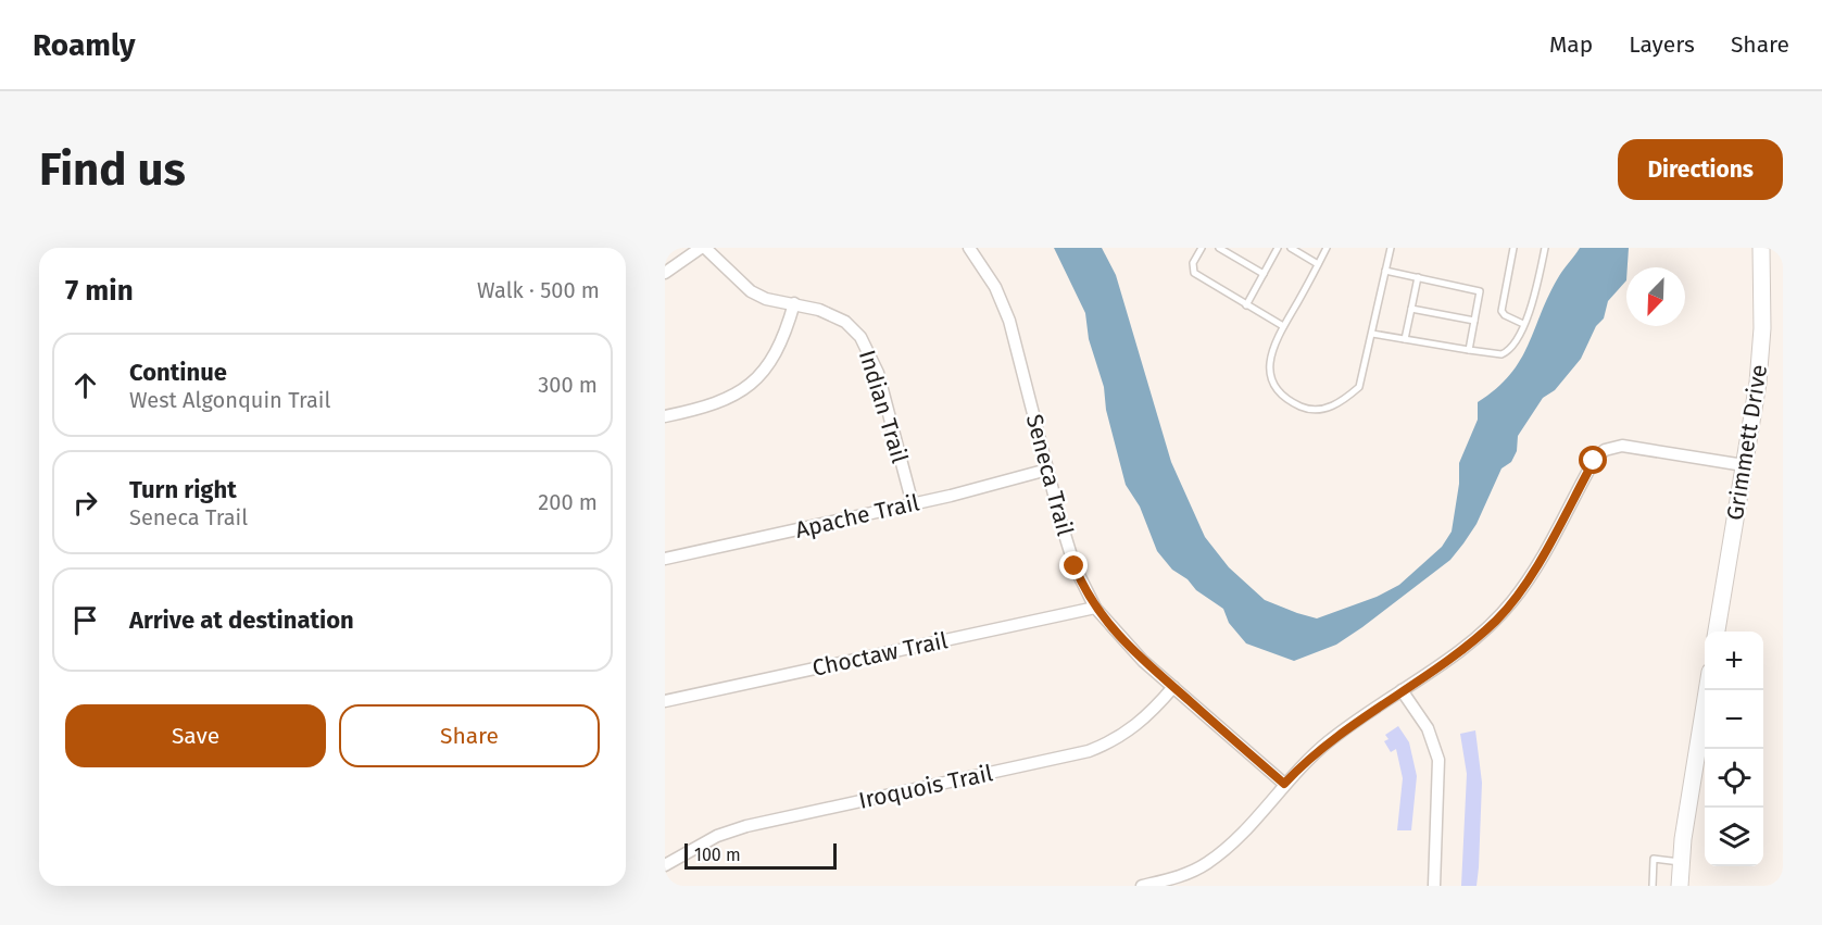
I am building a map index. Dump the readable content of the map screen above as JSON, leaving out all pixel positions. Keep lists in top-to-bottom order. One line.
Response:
{"streets":{"main road":["Grimmett Drive"],"street":["Indian Trail","Seneca Trail","Apache Trail","Choctaw Trail","Iroquois Trail"]},"crossings":[["Indian Trail","Apache Trail"],["Seneca Trail","Apache Trail"],["Seneca Trail","Choctaw Trail"],["Seneca Trail","Iroquois Trail"]],"scale_bar":"100 m","north":"bottom left","page":{"header":"Roamly","nav":["Map","Layers","Share"],"buttons":["Directions",["Save","Share"]],"title":"Find us","heading":["7 min","Walk · 500 m"],"list":[["Continue","West Algonquin Trail","300 m"],["Turn right","Seneca Trail","200 m"],"Arrive at destination"],"map_buttons":["+","−"],"scale":"100 m"}}
